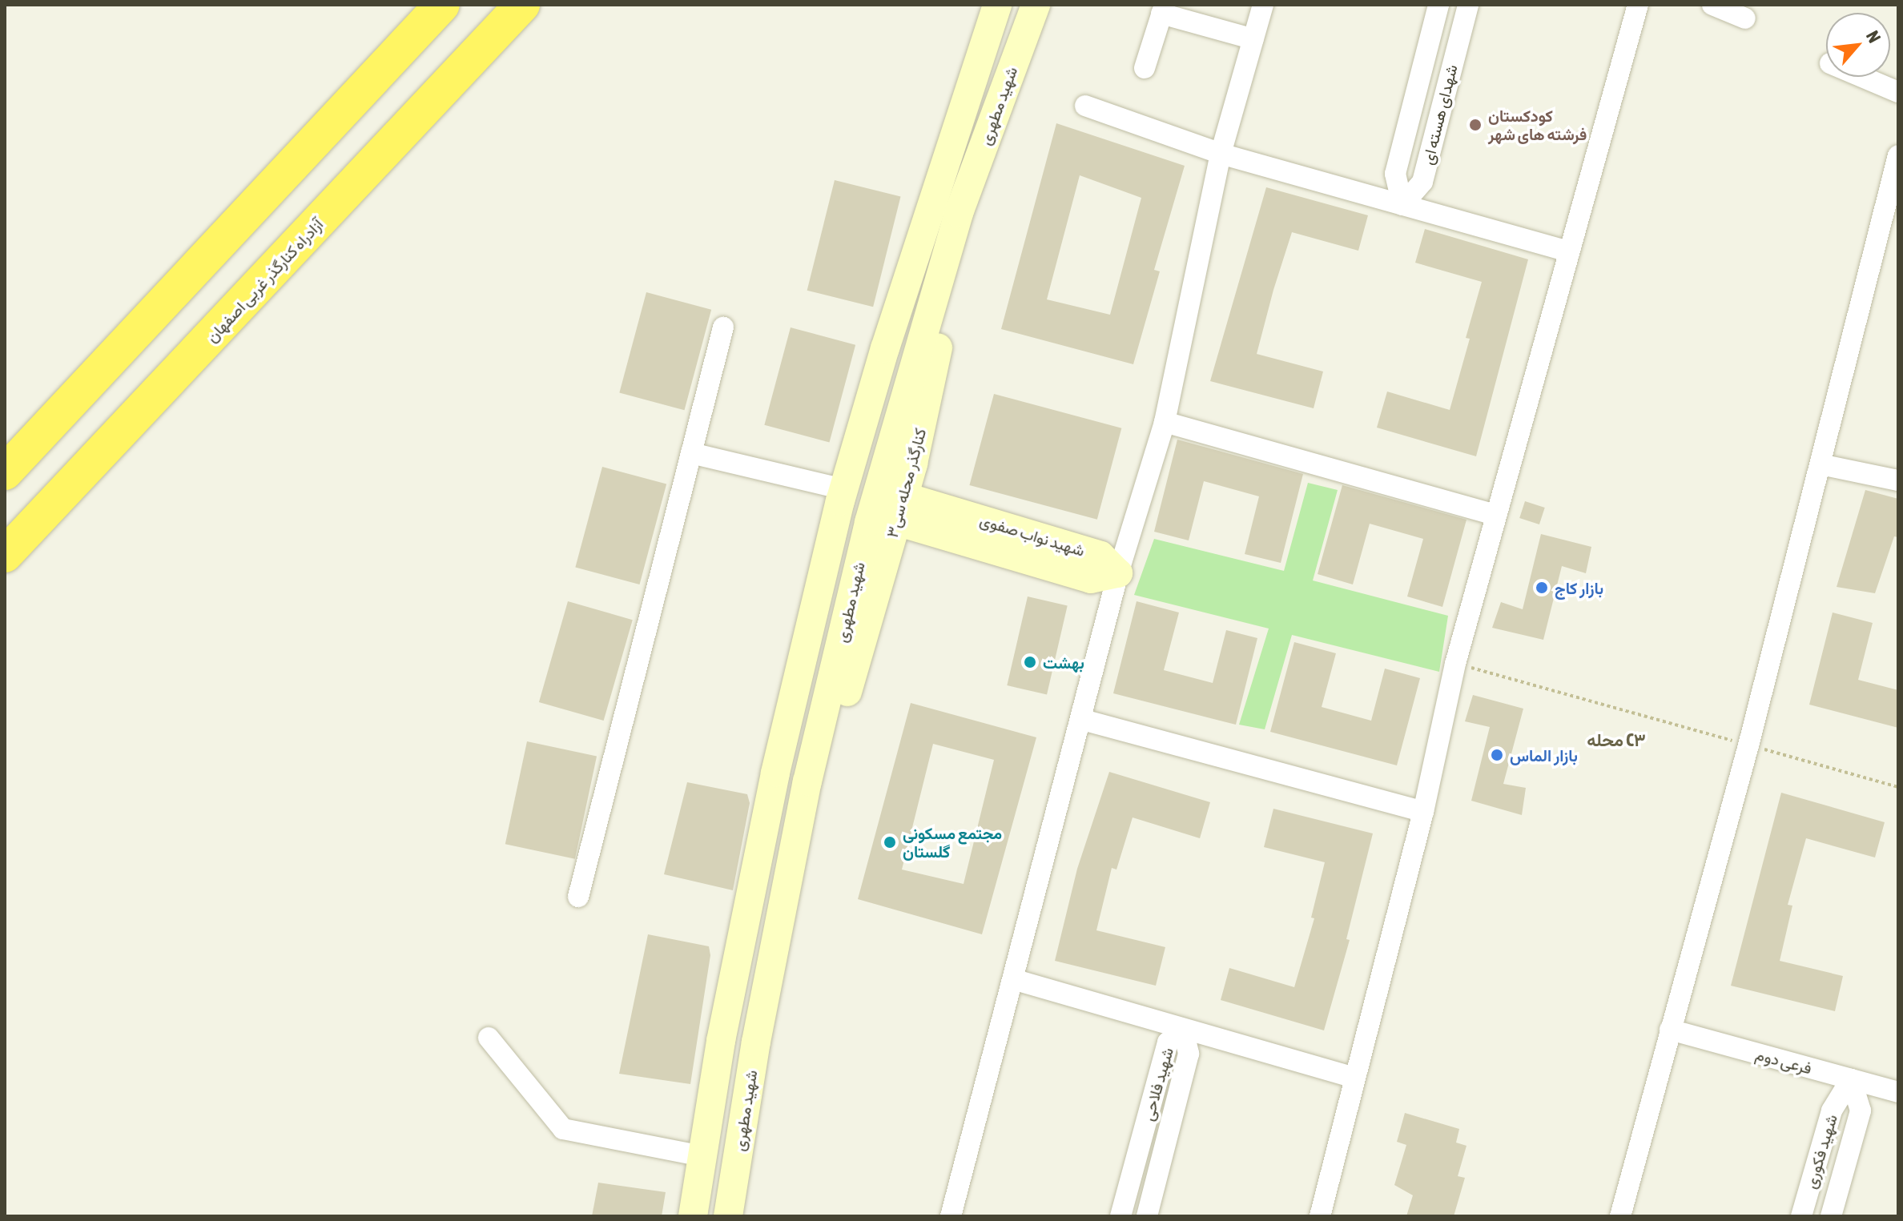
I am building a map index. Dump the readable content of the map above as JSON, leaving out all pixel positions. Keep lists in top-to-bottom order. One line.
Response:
{"streets":{"highway":["آزادراه کنارگذر غربی اصفهان"],"main road":["شهید مطهری","کنارگذر محله سی۳","شهید نواب صفوی"],"street":["شهدای هسته ای","فرعی دوم","شهید فلاحی","شهید فکوری"]},"crossings":[["شهید مطهری","کنارگذر محله سی۳"],["کنارگذر محله سی۳","شهید نواب صفوی"],["فرعی دوم","شهید فکوری"]],"districts":["محله C۳"],"places":["کودکستان فرشته های شهر","بازار کاج","بهشت","بازار الماس","مجتمع مسکونی گلستان"],"north":"top right"}
